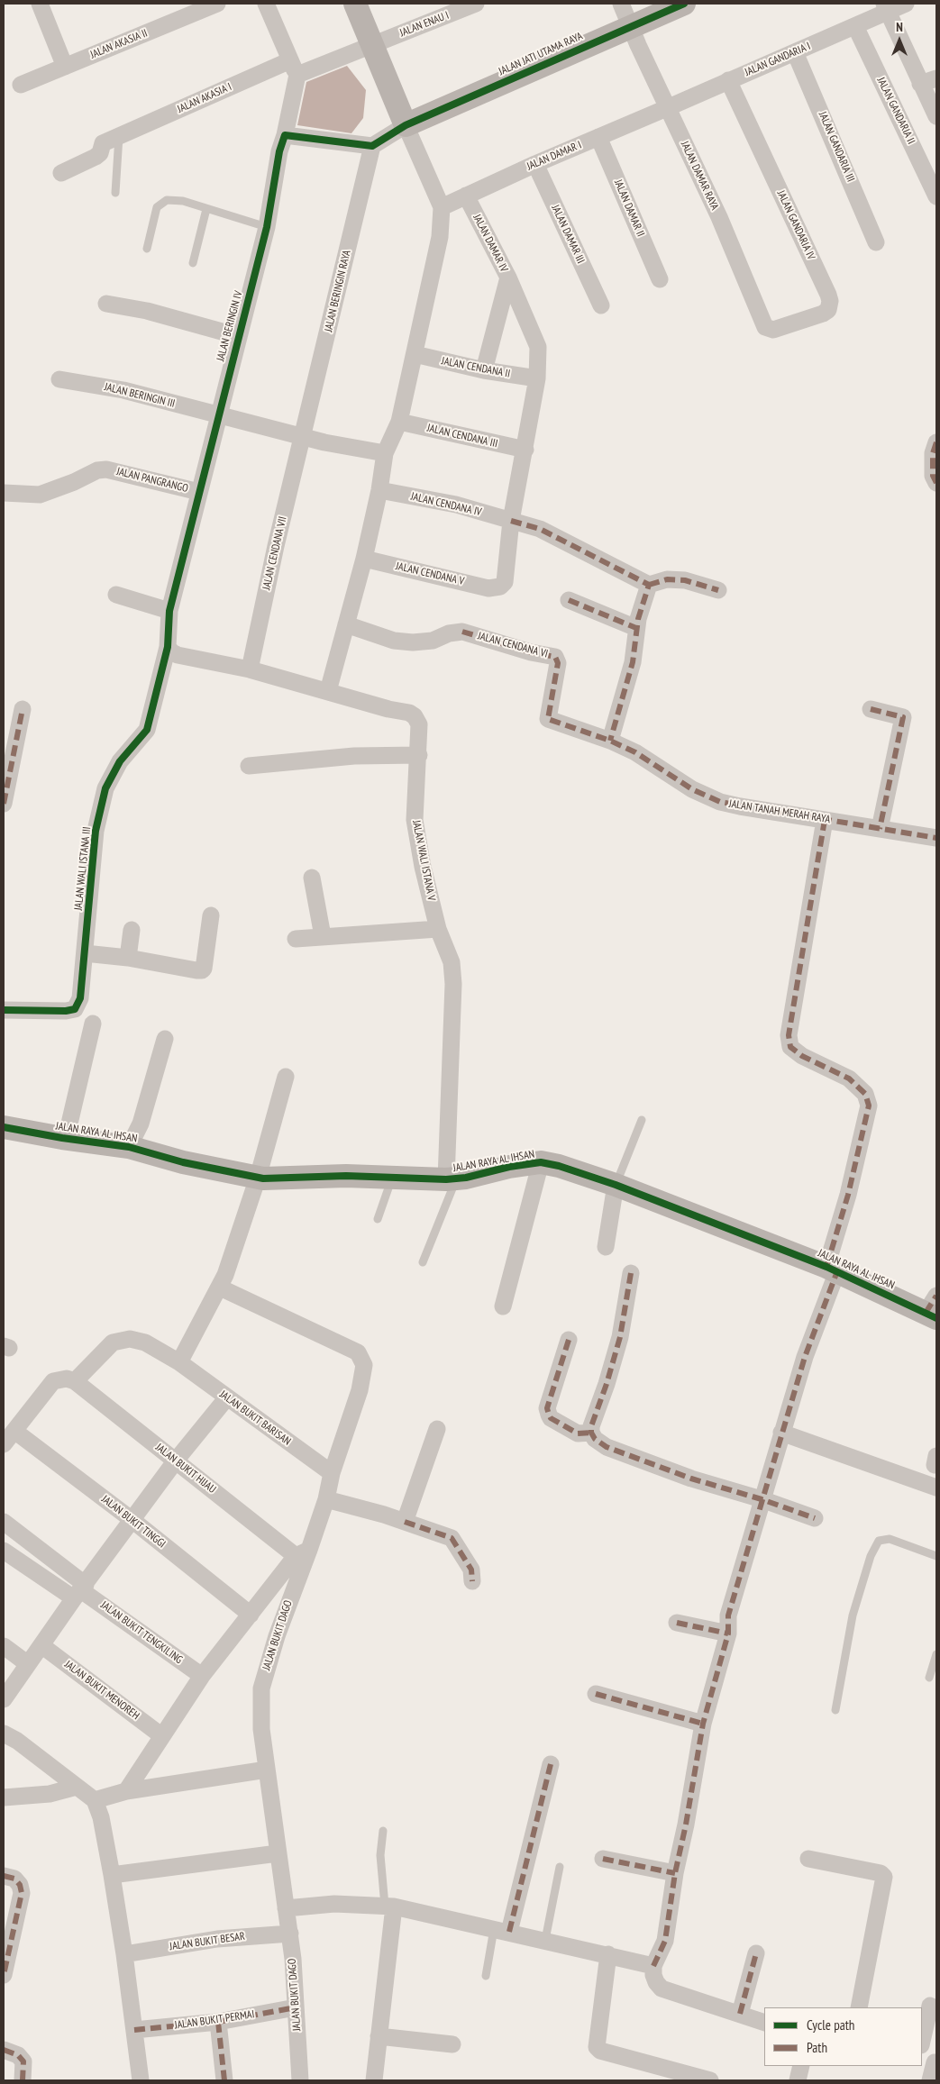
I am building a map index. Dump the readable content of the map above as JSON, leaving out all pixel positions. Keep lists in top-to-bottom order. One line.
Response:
{"streets":{"street":["JALAN ENAU I","JALAN AKASIA II","JALAN JATI UTAMA RAYA","JALAN GANDARIA I","JALAN AKASIA I","JALAN GANDARIA II","JALAN GANDARIA III","JALAN DAMAR I","JALAN DAMAR RAYA","JALAN DAMAR II","JALAN GANDARIA IV","JALAN DAMAR III","JALAN DAMAR IV","JALAN BERINGIN RAYA","JALAN BERINGIN IV","JALAN CENDANA II","JALAN BERINGIN III","JALAN CENDANA III","JALAN PANGRANGO","JALAN CENDANA IV","JALAN CENDANA VII","JALAN CENDANA V","JALAN CENDANA VI","JALAN TANAH MERAH RAYA","JALAN WALI ISTANA V","JALAN WALI ISTANA III","JALAN RAYA AL IHSAN","JALAN BUKIT BARISAN","JALAN BUKIT HIJAU","JALAN BUKIT TINGGI","JALAN BUKIT TENGKILING","JALAN BUKIT DAGO","JALAN BUKIT MENOREH","JALAN BUKIT BESAR","JALAN BUKIT PERMAI"]},"crossings":[["JALAN ENAU I","JALAN AKASIA I"],["JALAN ENAU I","JALAN BERINGIN IV"],["JALAN JATI UTAMA RAYA","JALAN DAMAR RAYA"],["JALAN GANDARIA I","JALAN GANDARIA II"],["JALAN GANDARIA I","JALAN GANDARIA III"],["JALAN GANDARIA I","JALAN DAMAR I"],["JALAN GANDARIA I","JALAN DAMAR RAYA"],["JALAN GANDARIA I","JALAN GANDARIA IV"],["JALAN AKASIA I","JALAN BERINGIN IV"],["JALAN DAMAR I","JALAN DAMAR RAYA"],["JALAN DAMAR I","JALAN DAMAR II"],["JALAN DAMAR I","JALAN DAMAR III"],["JALAN DAMAR I","JALAN DAMAR IV"],["JALAN DAMAR RAYA","JALAN GANDARIA IV"],["JALAN DAMAR IV","JALAN CENDANA II"],["JALAN BERINGIN RAYA","JALAN BERINGIN III"],["JALAN BERINGIN RAYA","JALAN CENDANA VII"],["JALAN BERINGIN IV","JALAN BERINGIN III"],["JALAN BERINGIN IV","JALAN PANGRANGO"],["JALAN BERINGIN IV","JALAN WALI ISTANA V"],["JALAN BERINGIN IV","JALAN WALI ISTANA III"],["JALAN BERINGIN III","JALAN CENDANA VII"],["JALAN CENDANA IV","JALAN CENDANA V"],["JALAN CENDANA VII","JALAN WALI ISTANA V"],["JALAN CENDANA VI","JALAN TANAH MERAH RAYA"],["JALAN WALI ISTANA V","JALAN WALI ISTANA III"],["JALAN WALI ISTANA V","JALAN RAYA AL IHSAN"],["JALAN BUKIT BARISAN","JALAN BUKIT HIJAU"],["JALAN BUKIT BARISAN","JALAN BUKIT DAGO"],["JALAN BUKIT HIJAU","JALAN BUKIT DAGO"],["JALAN BUKIT DAGO","JALAN BUKIT BESAR"],["JALAN BUKIT DAGO","JALAN BUKIT PERMAI"]],"legend":["Cycle path","Path"],"north":"top"}
